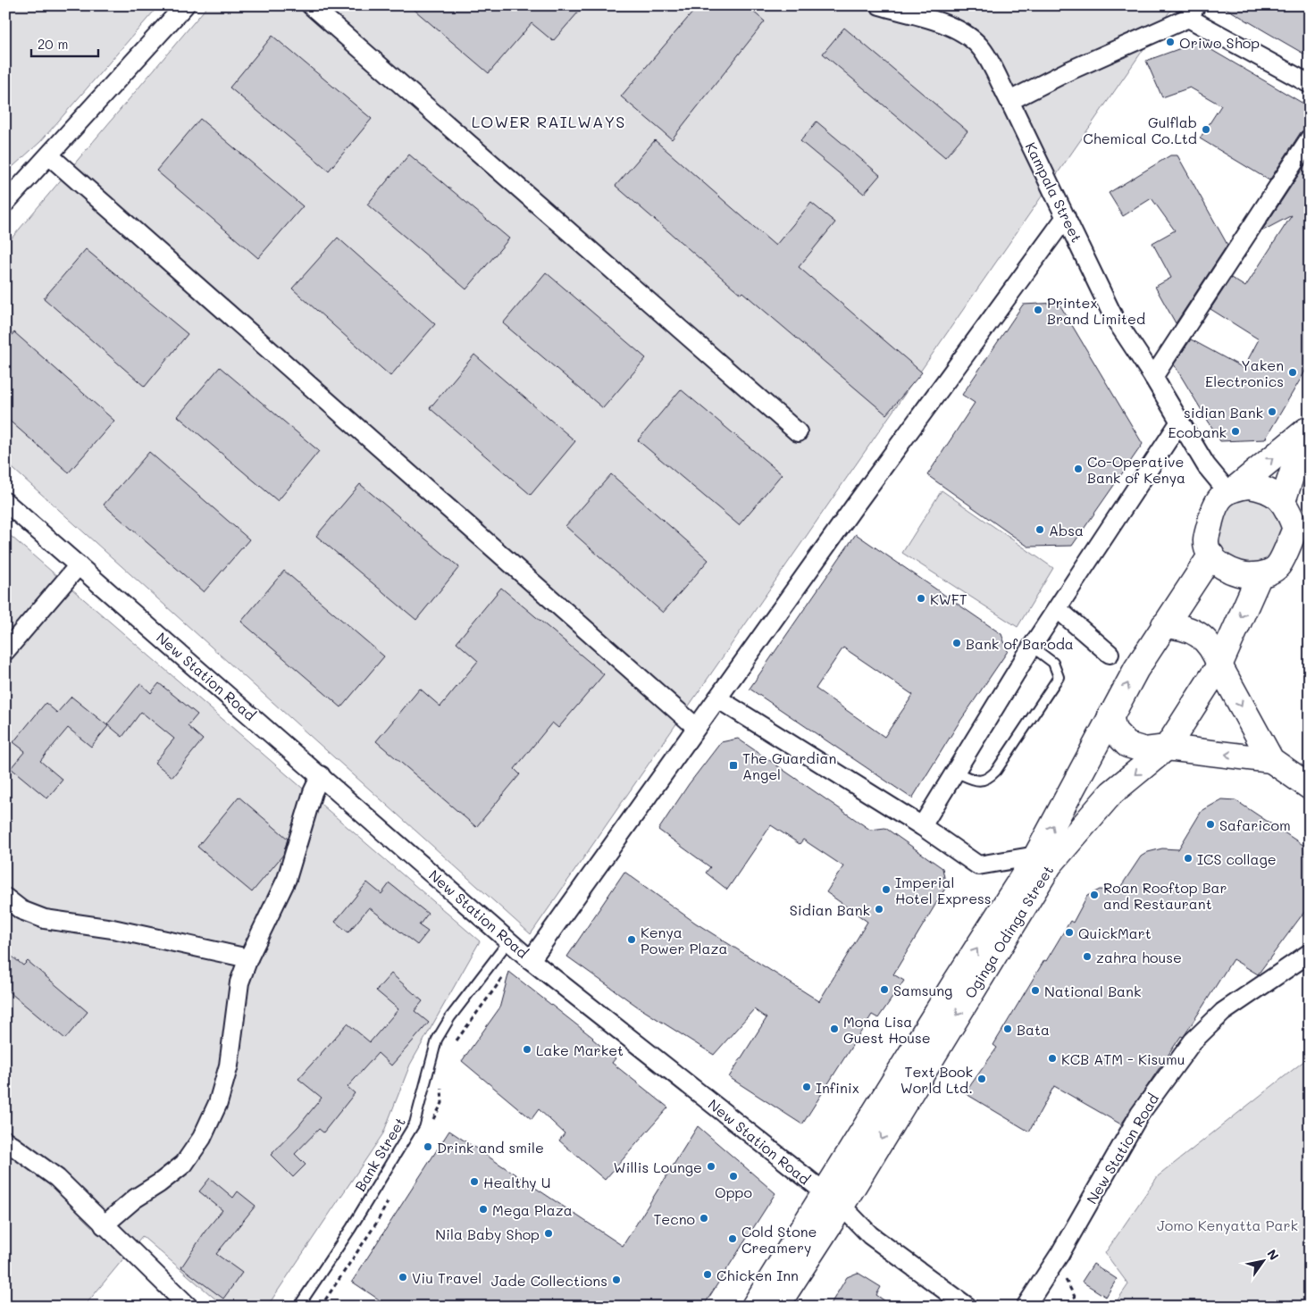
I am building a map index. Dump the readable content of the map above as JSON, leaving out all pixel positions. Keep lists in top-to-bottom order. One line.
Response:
{"streets":{"main road":["Oginga Odinga Street"],"street":["Kampala Street","New Station Road"],"lane":["Bank Street"]},"crossings":[["Kampala Street","Oginga Odinga Street"],["New Station Road","Oginga Odinga Street"],["New Station Road","Bank Street"]],"districts":["LOWER RAILWAYS"],"parks":["Jomo Kenyatta Park"],"places":{"other":["Oriwo Shop","Gulflab Chemical Co.Ltd","Printex Brand Limited","Yaken Electronics","sidian Bank","Ecobank","Co-Operative Bank of Kenya","Absa","KWFT","Bank of Baroda","Safaricom","ICS collage","Imperial Hotel Express","Roan Rooftop Bar and Restaurant","Sidian Bank","QuickMart","Kenya Power Plaza","zahra house","Samsung","National Bank","Mona Lisa Guest House","Bata","Lake Market","KCB ATM - Kisumu","Text Book World Ltd.","Infinix","Drink and smile","Willis Lounge","Oppo","Healthy U","Mega Plaza","Tecno","Nila Baby Shop","Cold Stone Creamery","Chicken Inn","Viu Travel","Jade Collections"],"transit":["The Guardian Angel"]},"scale_bar":"20 m","north":"top right"}
